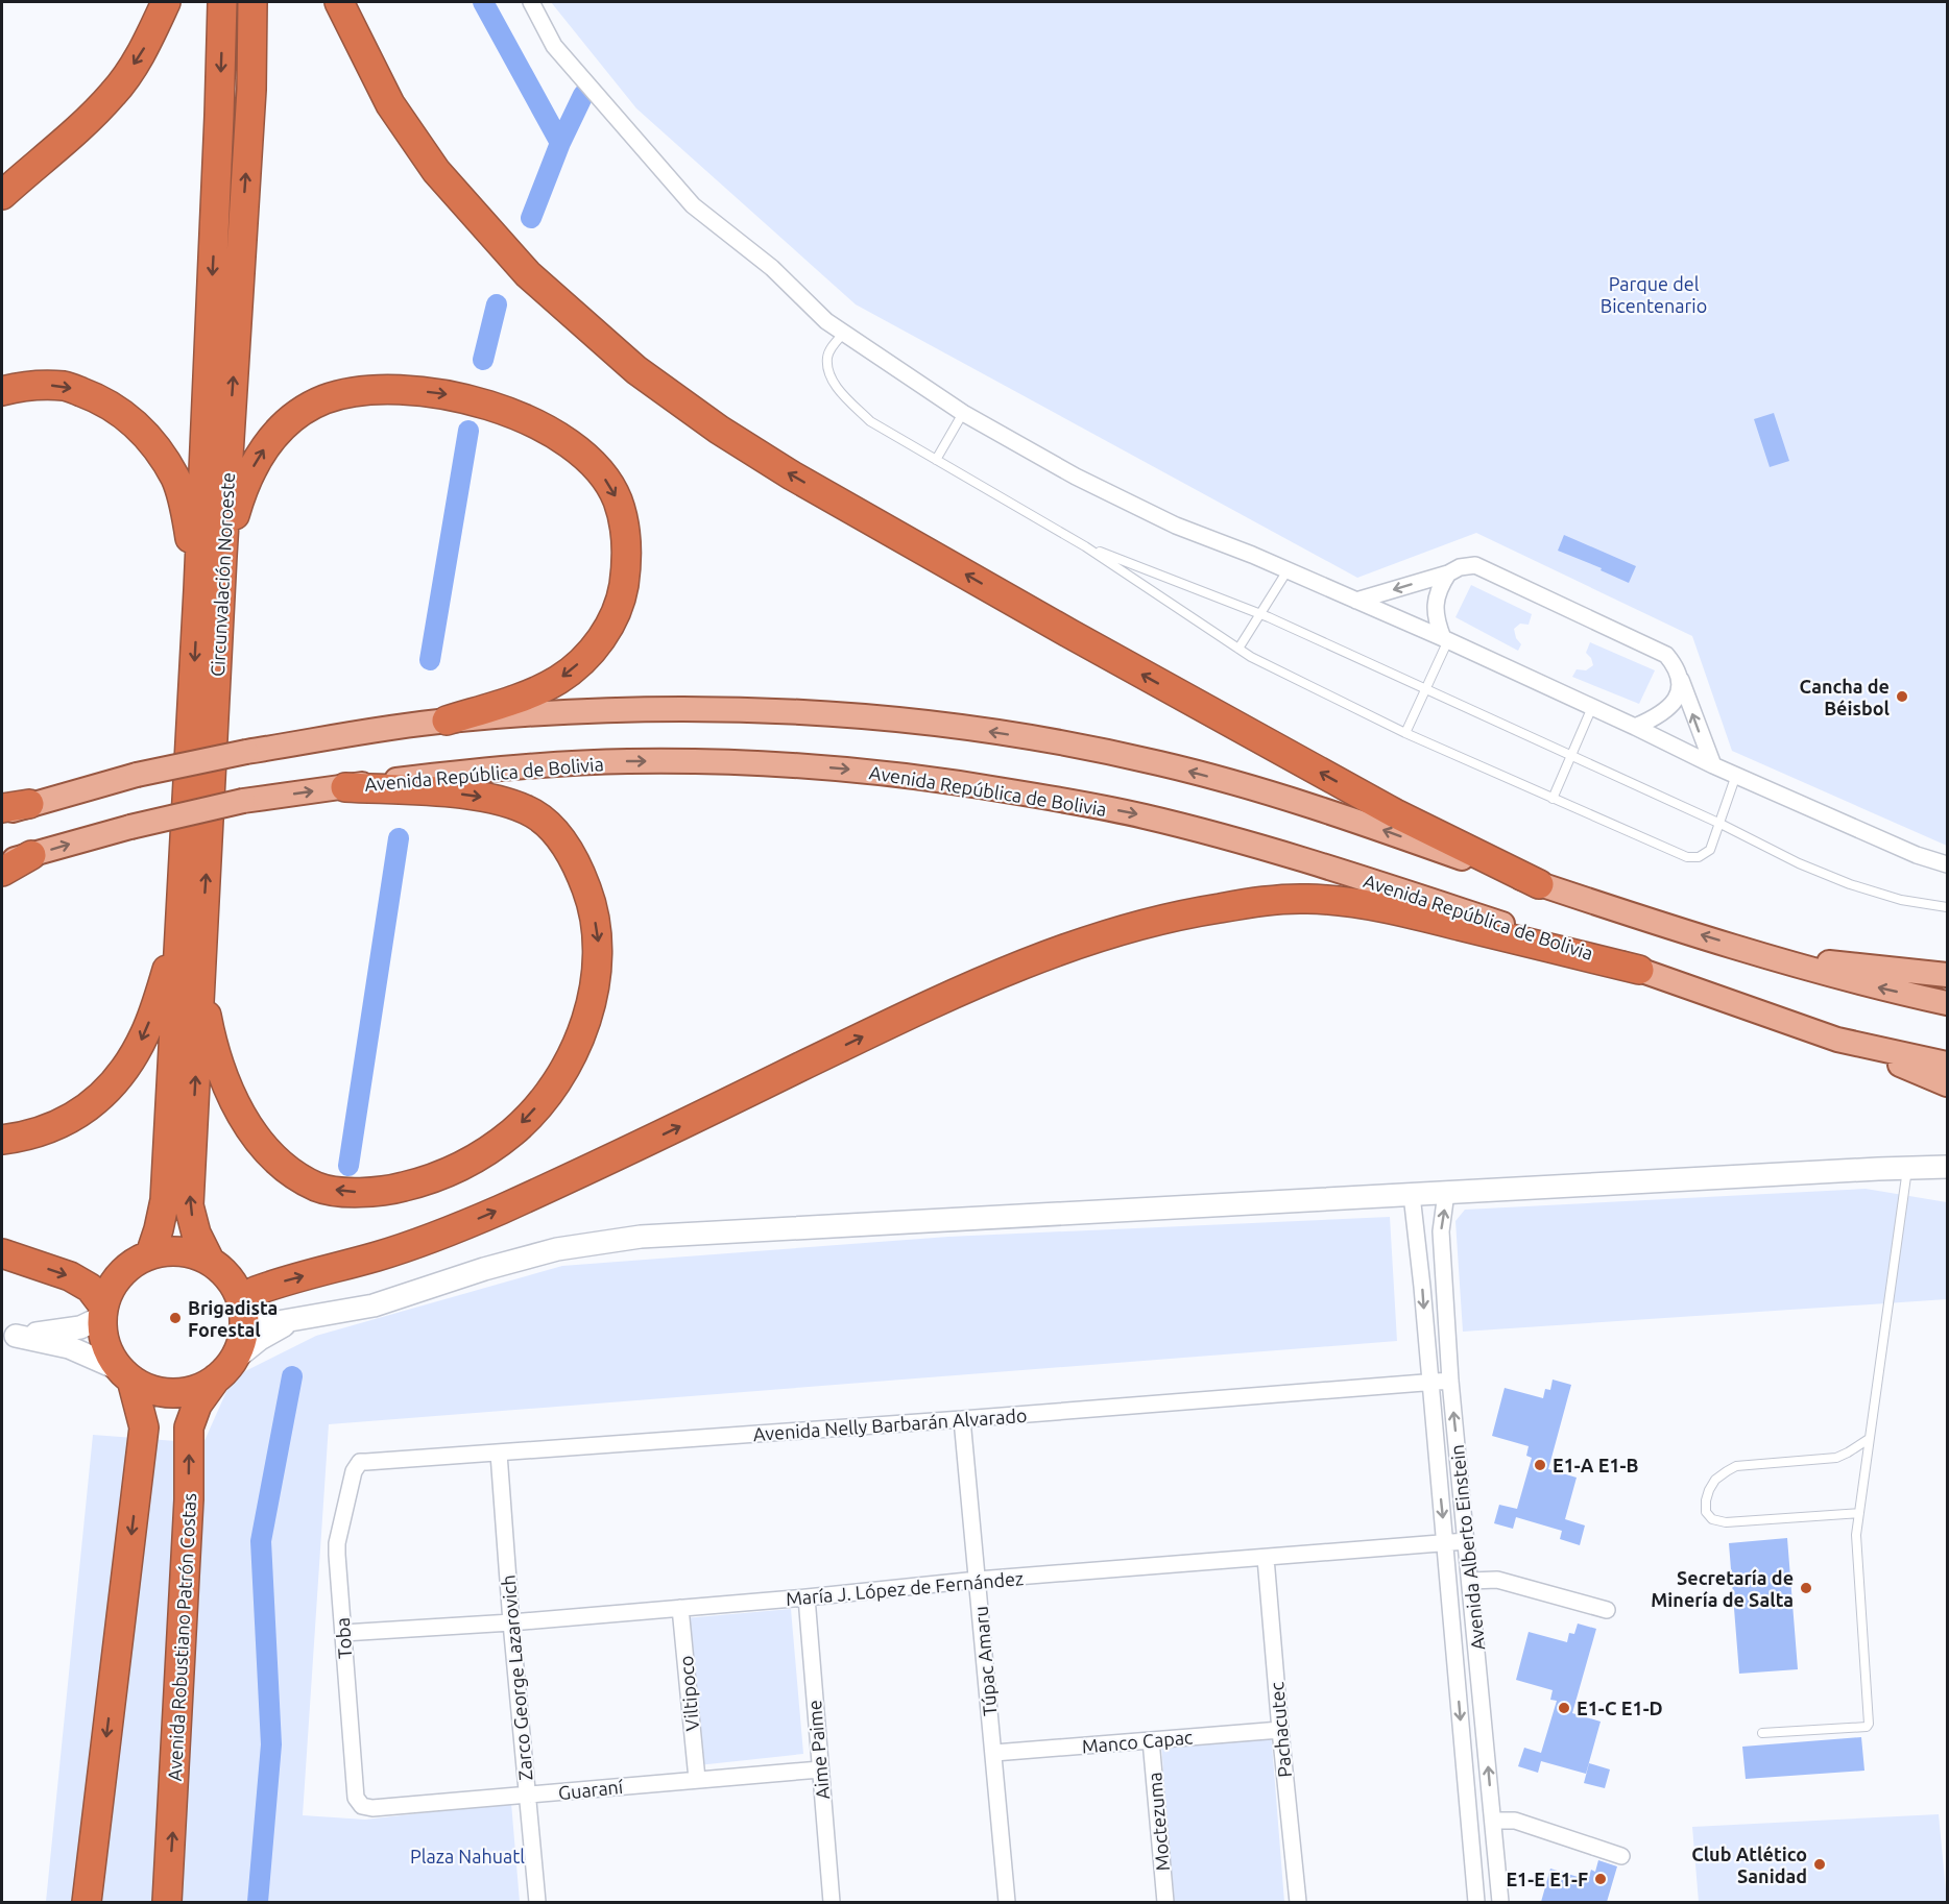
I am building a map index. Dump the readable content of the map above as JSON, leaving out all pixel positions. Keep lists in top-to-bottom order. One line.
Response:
{"streets":{"highway":["Circunvalación Noroeste","Avenida Robustiano Patrón Costas"],"main road":["Avenida República de Bolivia"],"street":["Avenida Nelly Barbarán Alvarado","Avenida Alberto Einstein","María J. López de Fernández","Toba","Túpac Amaru","Zarco George Lazarovich","Viltipoco","Pachacutec","Manco Capac","Aime Paime","Guaraní","Moctezuma"]},"crossings":[["Avenida Nelly Barbarán Alvarado","Avenida Alberto Einstein"],["Avenida Nelly Barbarán Alvarado","Toba"],["Avenida Nelly Barbarán Alvarado","Túpac Amaru"],["Avenida Nelly Barbarán Alvarado","Zarco George Lazarovich"],["Avenida Alberto Einstein","María J. López de Fernández"],["María J. López de Fernández","Toba"],["María J. López de Fernández","Túpac Amaru"],["María J. López de Fernández","Zarco George Lazarovich"],["María J. López de Fernández","Viltipoco"],["María J. López de Fernández","Pachacutec"],["María J. López de Fernández","Aime Paime"],["Toba","Guaraní"],["Túpac Amaru","Manco Capac"],["Zarco George Lazarovich","Guaraní"],["Viltipoco","Guaraní"],["Pachacutec","Manco Capac"],["Manco Capac","Moctezuma"],["Aime Paime","Guaraní"]],"parks":["Parque del Bicentenario","Plaza Nahuatl"],"places":["Cancha de Béisbol","Brigadista Forestal","E1-A E1-B","Secretaría de Minería de Salta","E1-C E1-D","Club Atlético Sanidad","E1-E E1-F"]}
